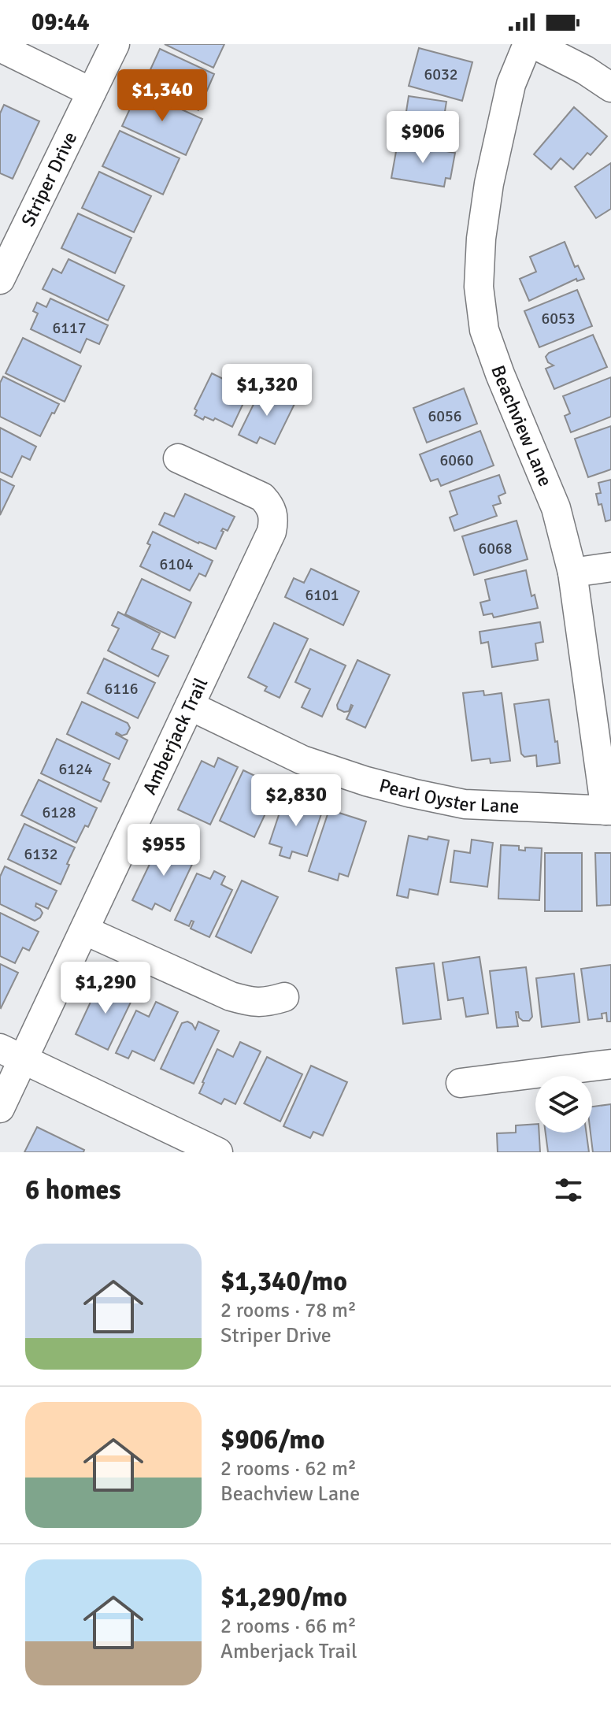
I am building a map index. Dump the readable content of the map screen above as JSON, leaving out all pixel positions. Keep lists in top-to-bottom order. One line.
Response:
{"streets":{"street":["Striper Drive","Beachview Lane","Amberjack Trail","Pearl Oyster Lane"]},"crossings":[["Beachview Lane","Pearl Oyster Lane"],["Amberjack Trail","Pearl Oyster Lane"]],"house_numbers":["6032","6053","6117","6056","6060","6068","6104","6101","6116","6124","6128","6132"],"page":{"status":"09:44","price":["$1,340","$906","$1,320","$2,830","$955","$1,290"],"heading":"6 homes","list":[{"name":"$1,340/mo","note":"2 rooms · 78 m² · Striper Drive"},{"name":"$906/mo","note":"2 rooms · 62 m² · Beachview Lane"},{"name":"$1,290/mo","note":"2 rooms · 66 m² · Amberjack Trail"}]}}
